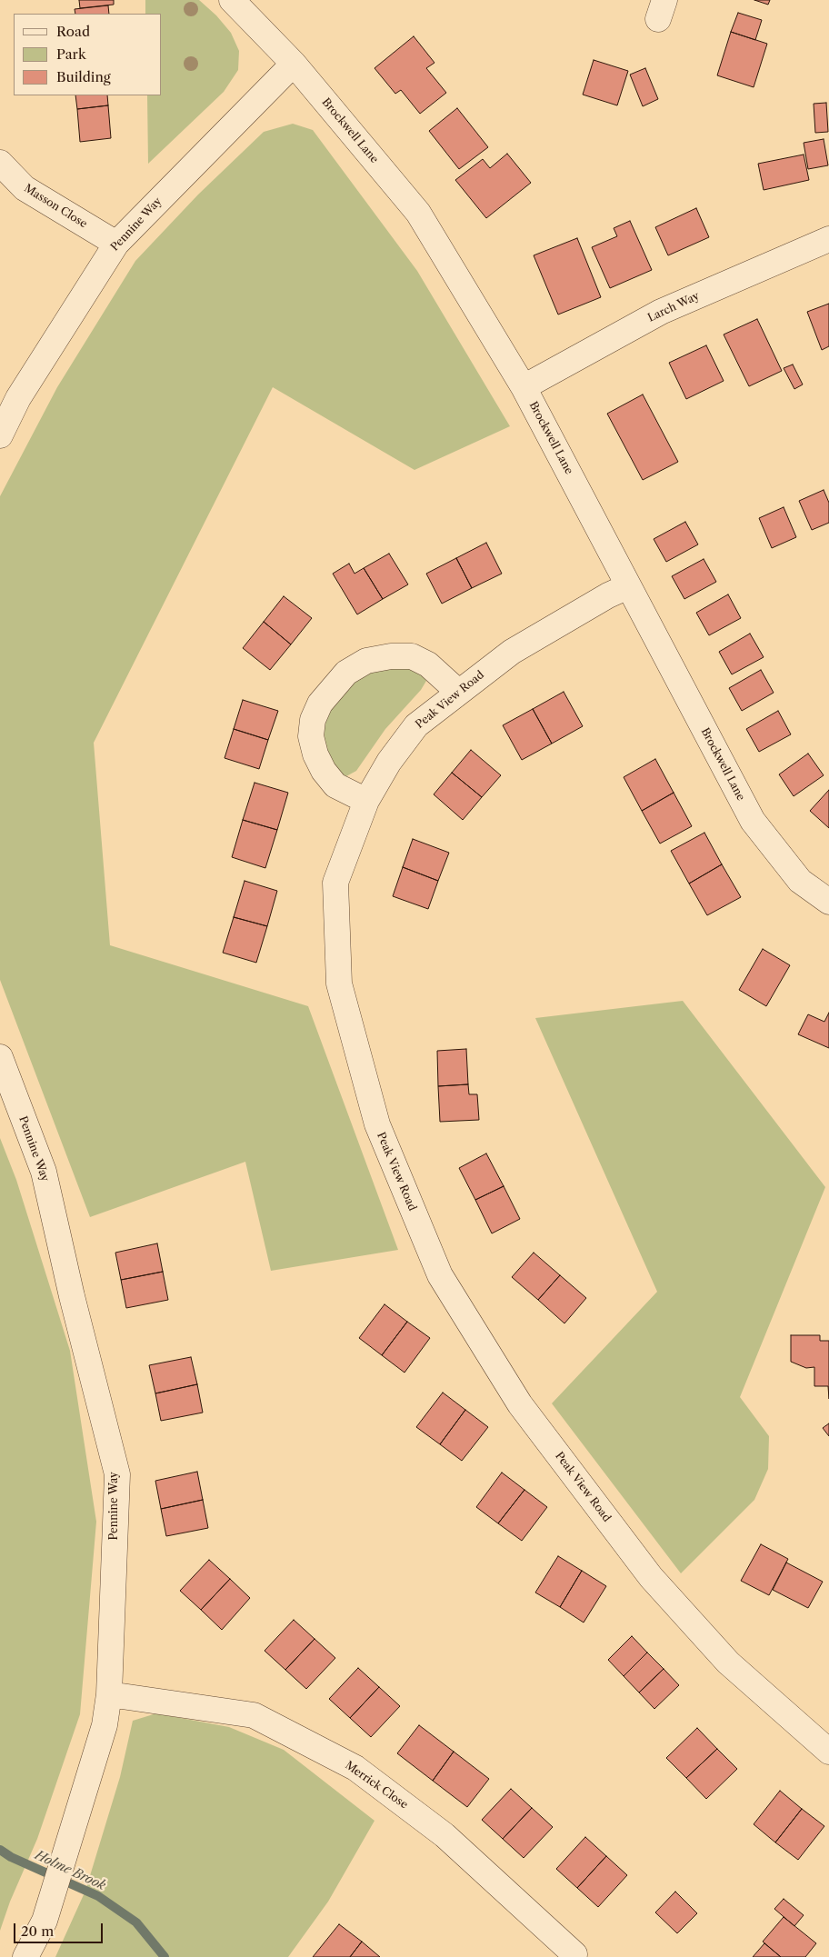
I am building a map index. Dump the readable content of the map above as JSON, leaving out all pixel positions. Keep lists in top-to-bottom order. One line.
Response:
{"streets":{"street":["Brockwell Lane","Masson Close","Pennine Way","Larch Way","Peak View Road","Merrick Close"]},"crossings":[["Brockwell Lane","Pennine Way"],["Brockwell Lane","Larch Way"],["Brockwell Lane","Peak View Road"],["Masson Close","Pennine Way"],["Pennine Way","Merrick Close"]],"water":["Holme Brook"],"legend":["Road","Park","Building"],"scale_bar":"20 m"}
